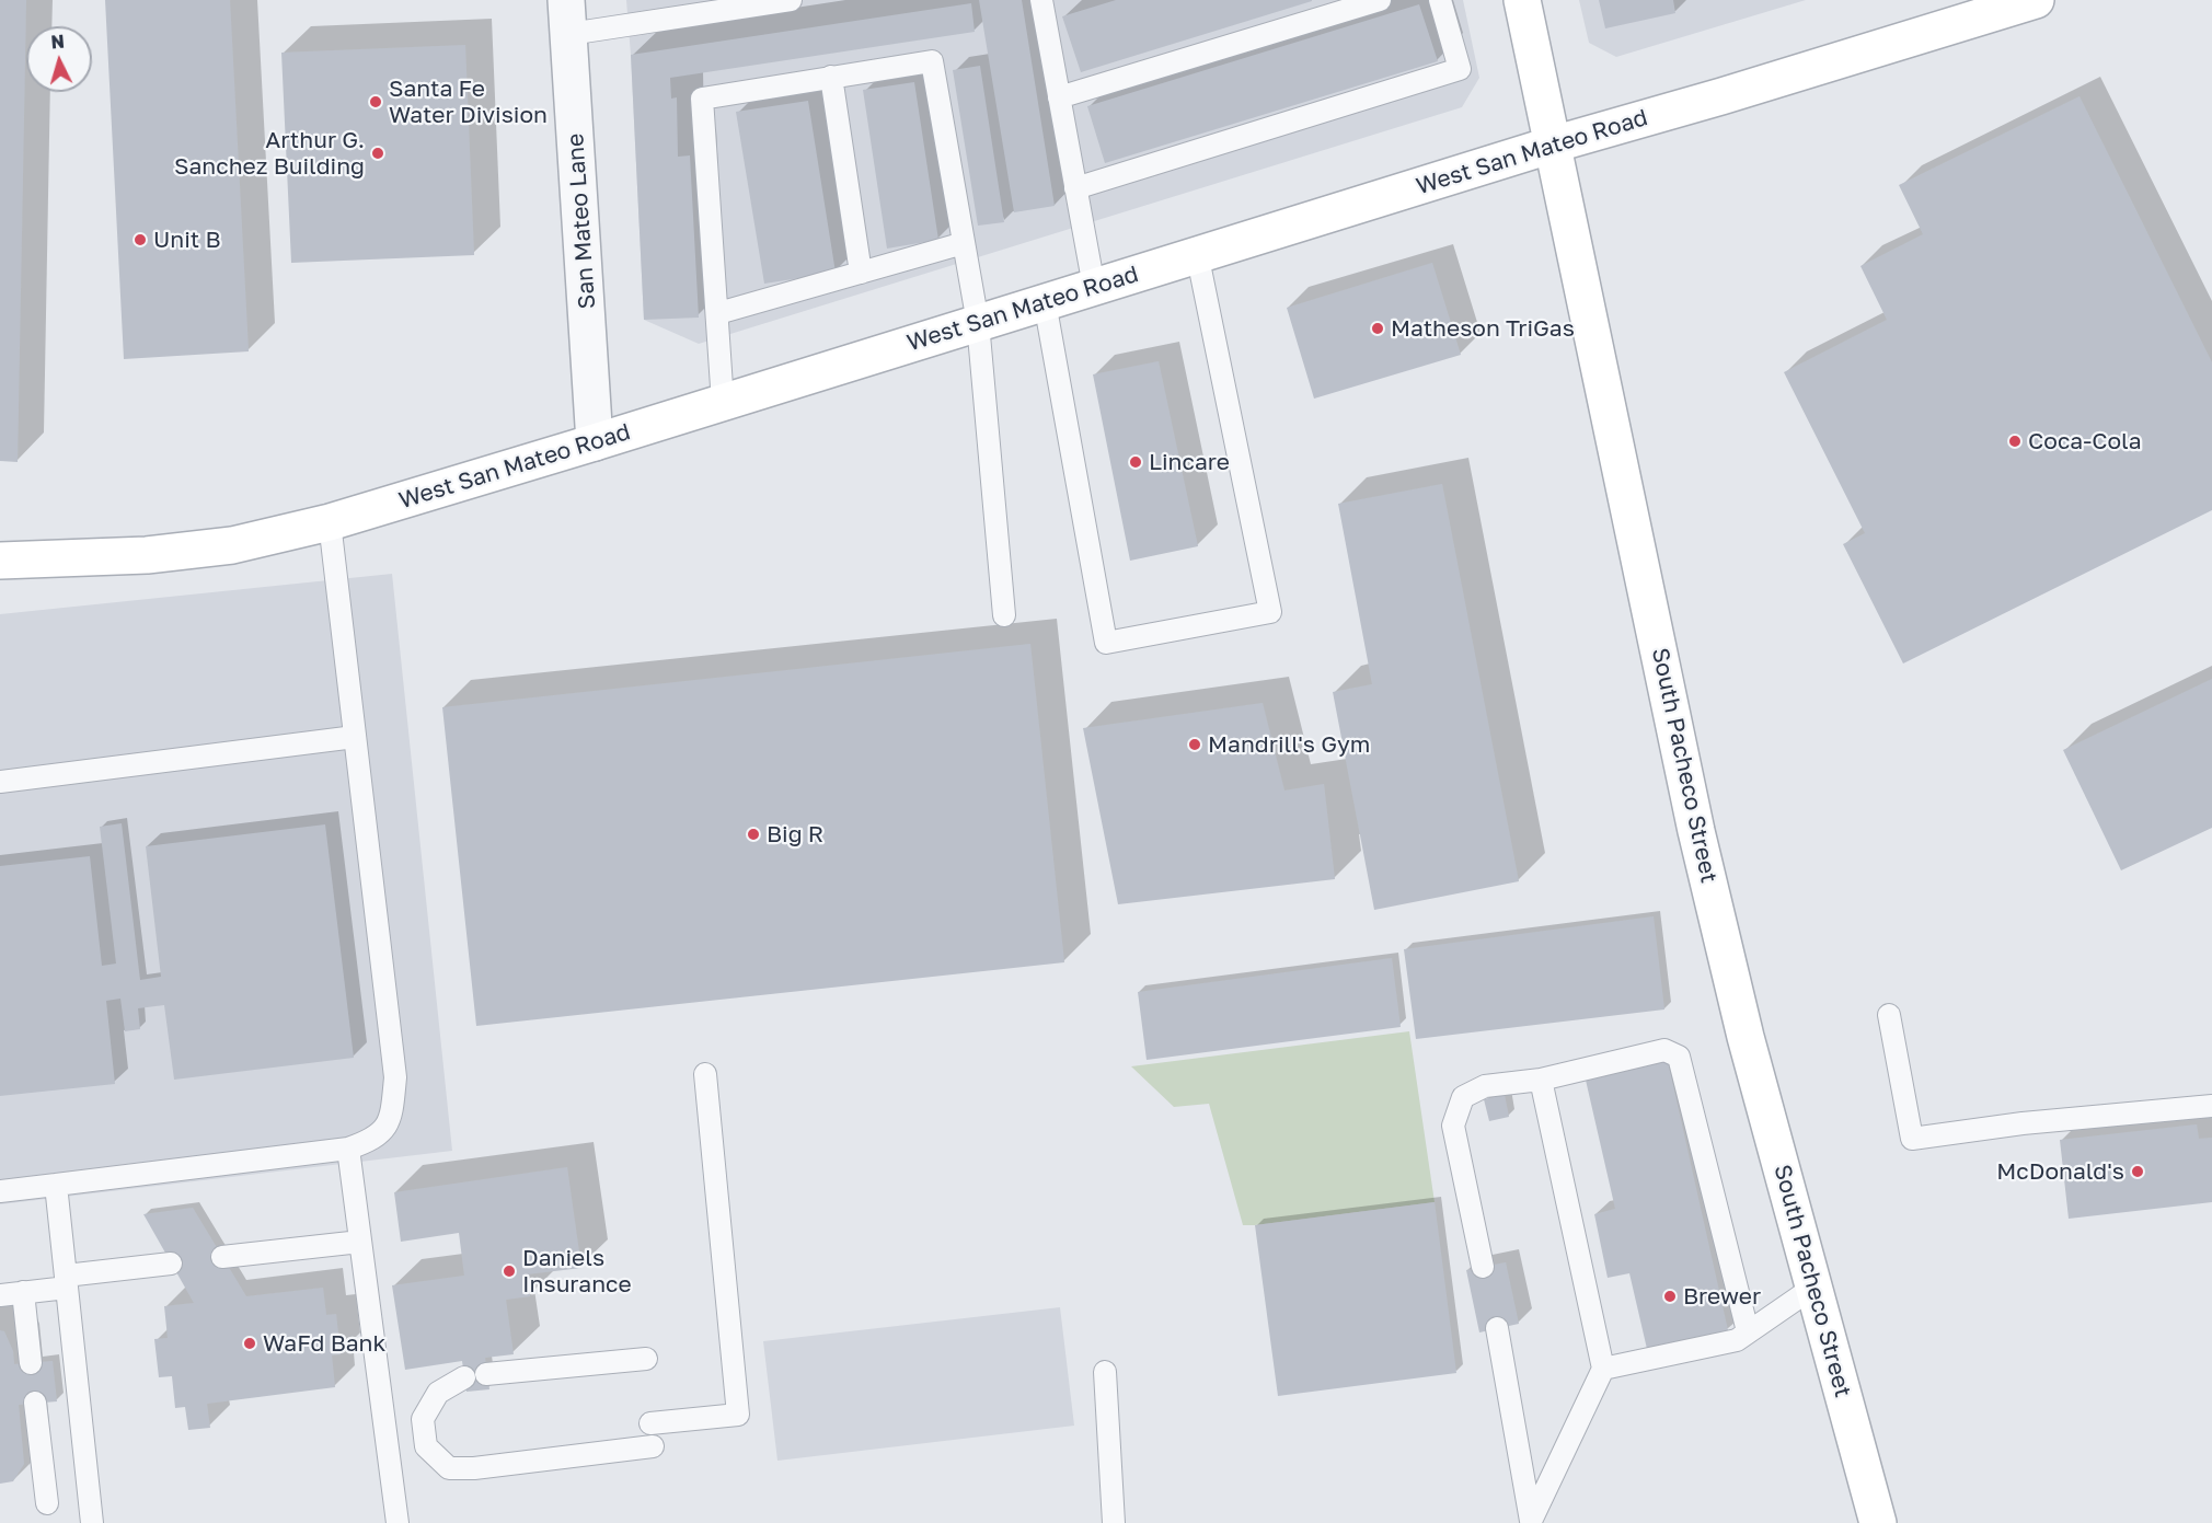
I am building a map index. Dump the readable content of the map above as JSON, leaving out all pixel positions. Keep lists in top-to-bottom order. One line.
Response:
{"streets":{"street":["West San Mateo Road","San Mateo Lane","South Pacheco Street"]},"crossings":[["West San Mateo Road","San Mateo Lane"],["West San Mateo Road","South Pacheco Street"]],"places":["Santa Fe Water Division","Arthur G. Sanchez Building","Unit B","Matheson TriGas","Coca-Cola","Lincare","Mandrill's Gym","Big R","McDonald's","Daniels Insurance","Brewer","WaFd Bank"],"north":"top"}
